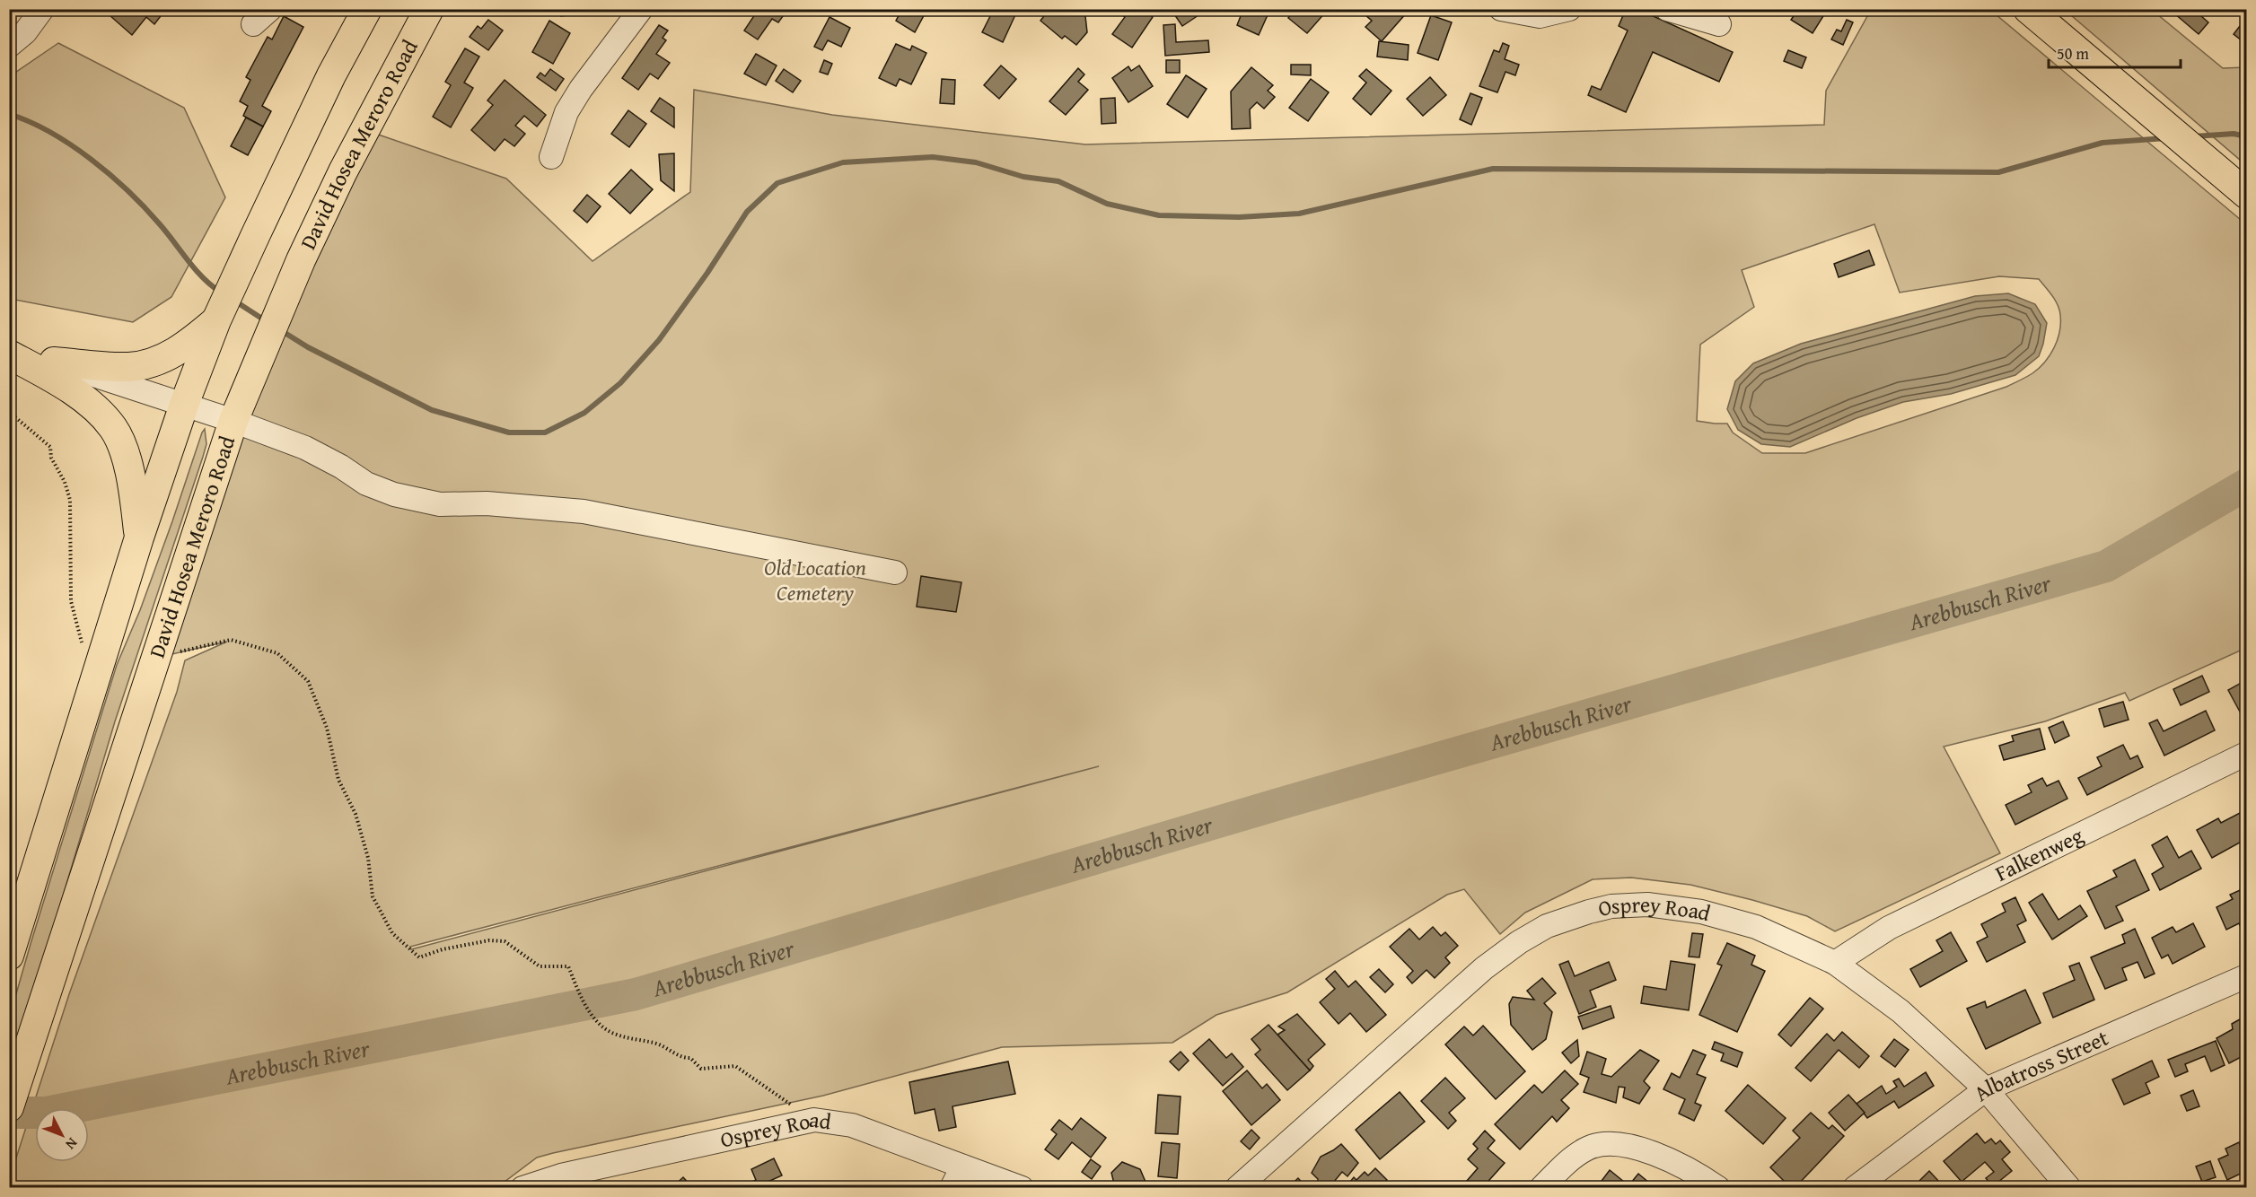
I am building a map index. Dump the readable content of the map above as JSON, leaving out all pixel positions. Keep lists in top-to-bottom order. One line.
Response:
{"streets":{"main road":["David Hosea Meroro Road"],"street":["Falkenweg","Osprey Road","Albatross Street"]},"crossings":[["Falkenweg","Osprey Road"],["Osprey Road","Albatross Street"]],"water":["Arebbusch River"],"parks":["Old Location Cemetery"],"scale_bar":"50 m","north":"bottom right"}
